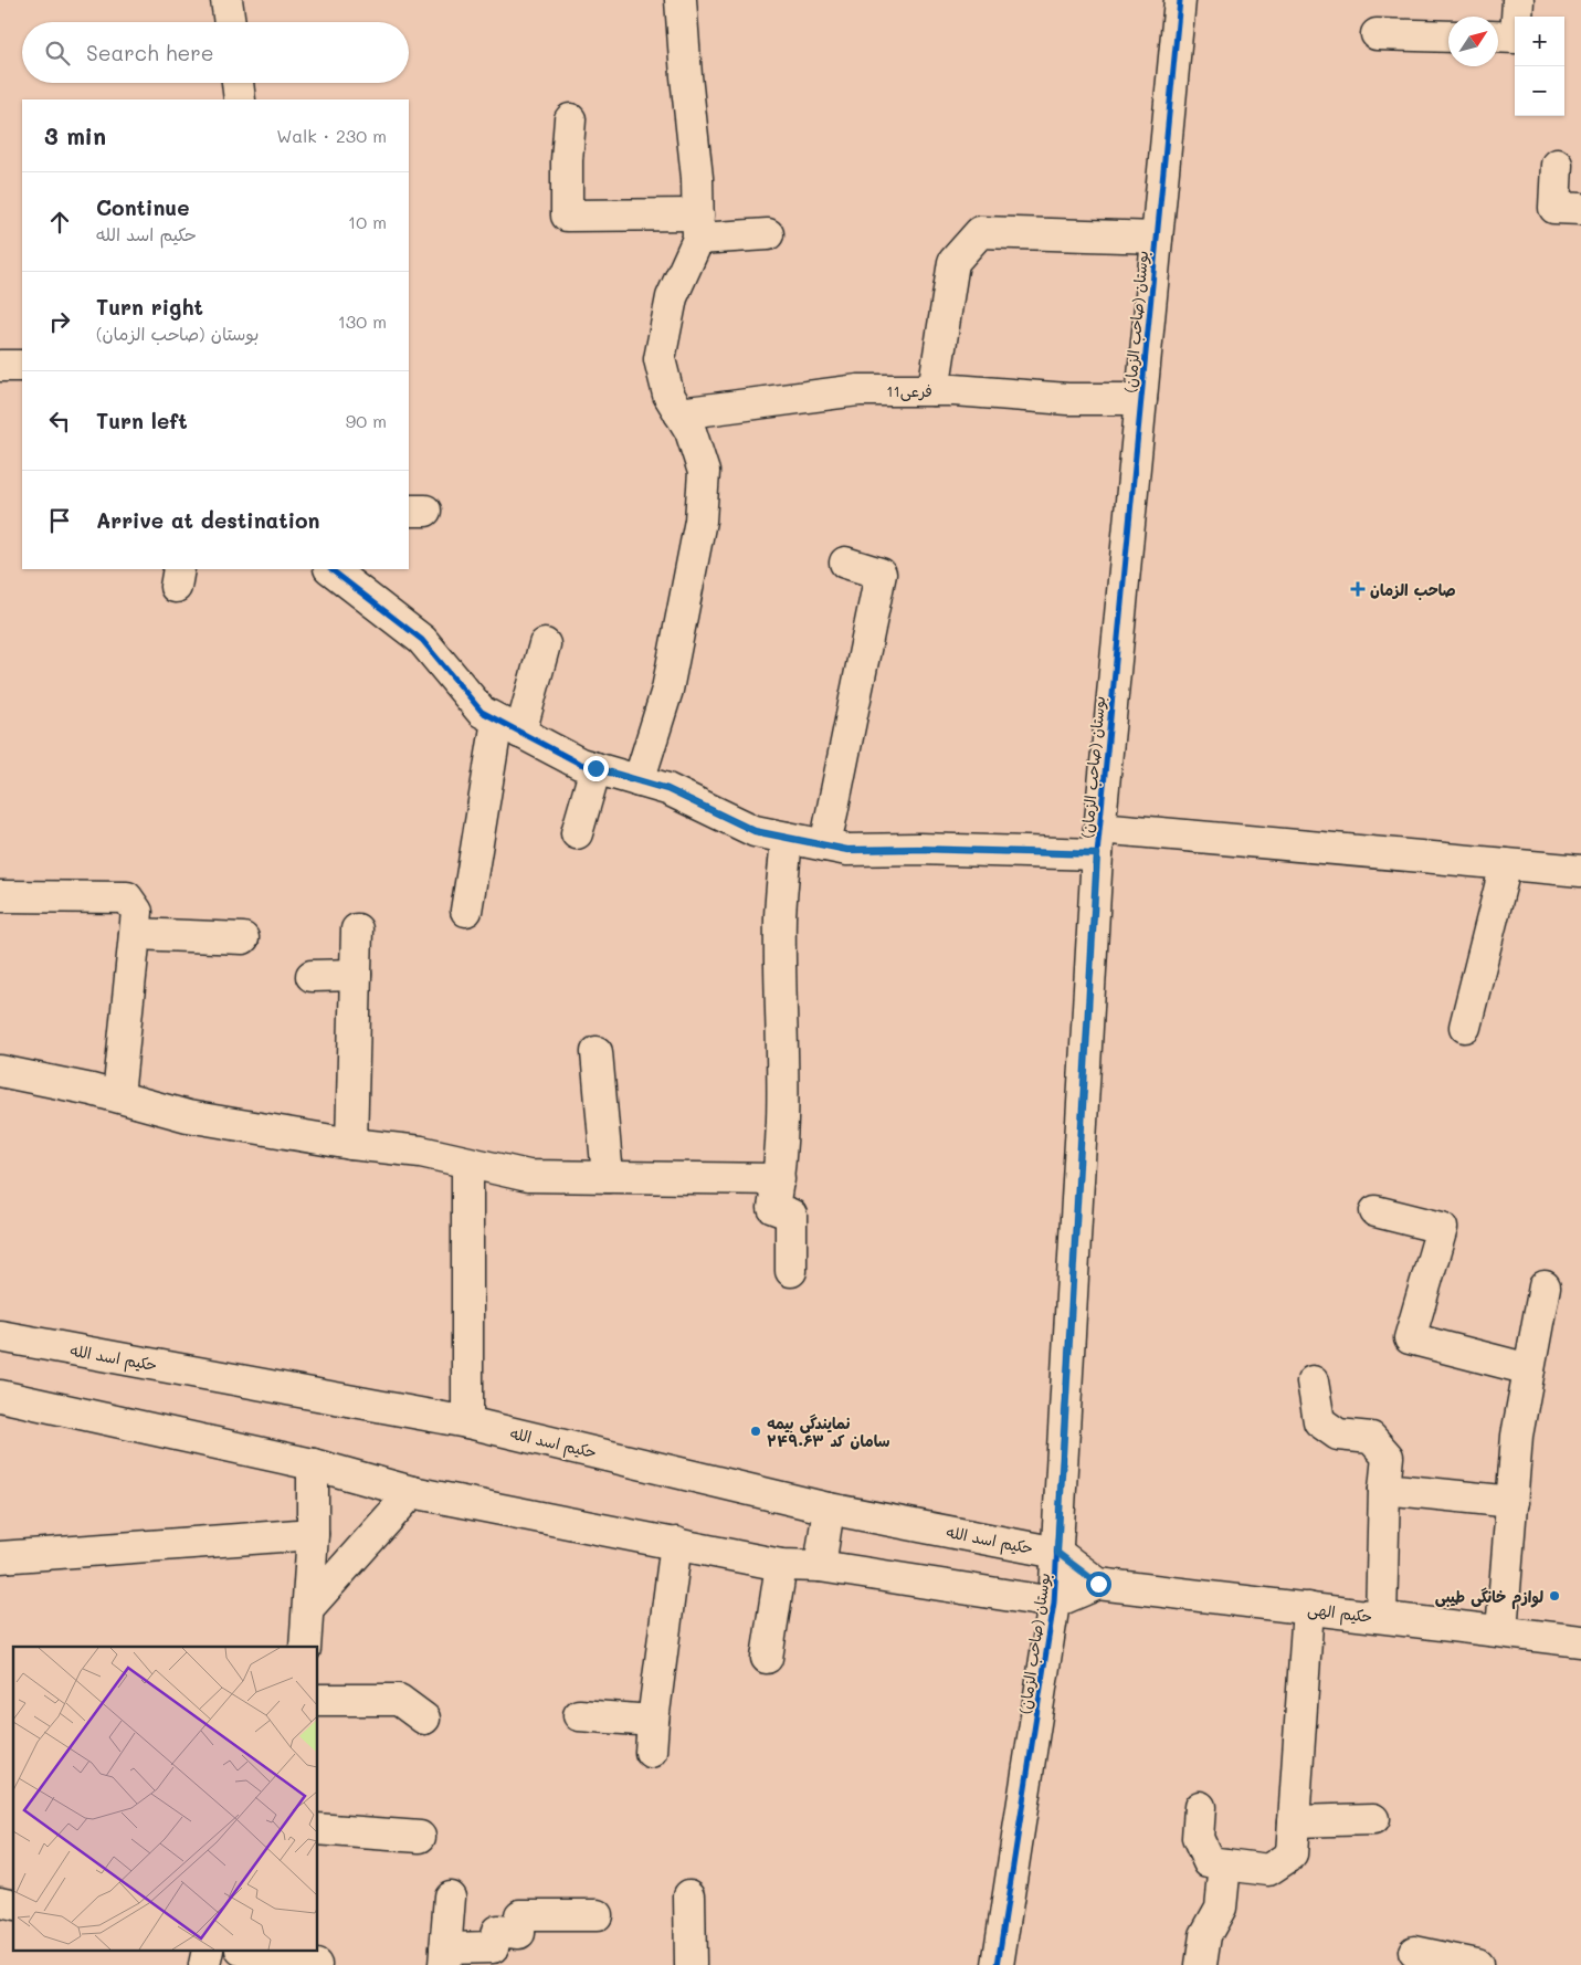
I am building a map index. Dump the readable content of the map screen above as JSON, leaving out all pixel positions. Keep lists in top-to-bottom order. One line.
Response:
{"streets":{"street":["بوستان (صاحب الزمان)","فرعی11","حکیم اسد الله","حکیم الهی"]},"crossings":[["بوستان (صاحب الزمان)","فرعی11"],["بوستان (صاحب الزمان)","حکیم اسد الله"],["حکیم اسد الله","حکیم الهی"]],"places":{"health":["صاحب الزمان"],"other":["نمایندگی بیمه سامان کد ۲۴۹۰۶۳","لوازم خانگی طیبی"]},"north":"top right","page":{"map_buttons":["+","−"],"search":"Search here","heading":["3 min","Walk · 230 m"],"list":[["Continue","حکیم اسد الله","10 m"],["Turn right","بوستان (صاحب الزمان)","130 m"],["Turn left","90 m"],"Arrive at destination"]}}
